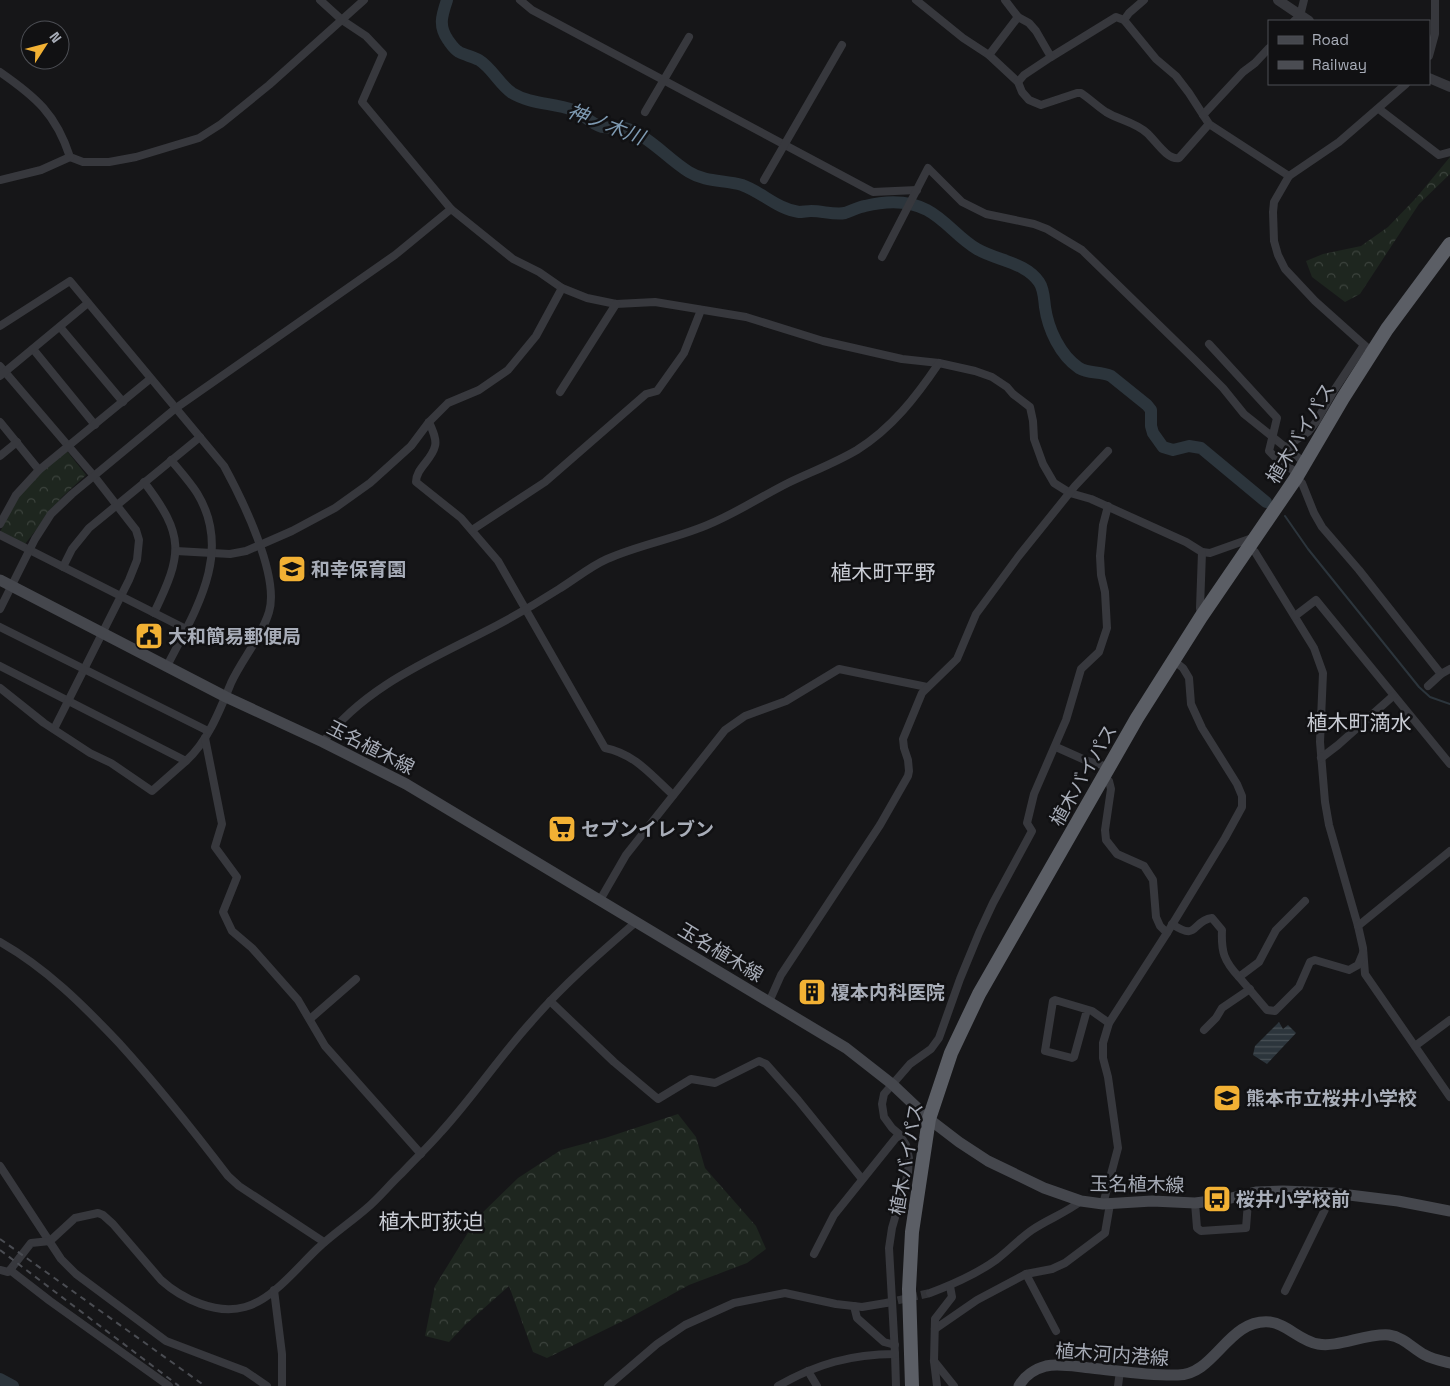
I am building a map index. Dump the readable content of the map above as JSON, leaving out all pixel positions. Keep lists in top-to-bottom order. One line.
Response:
{"streets":{"highway":["植木バイパス"],"main road":["玉名植木線","植木河内港線"]},"crossings":[["植木バイパス","玉名植木線"]],"districts":["植木町平野","植木町滴水","植木町荻迫"],"water":["神ノ木川"],"places":{"school or university":["和幸保育園","熊本市立桜井小学校"],"public building":["大和簡易郵便局"],"supermarket":["セブンイレブン"],"building":["榎本内科医院"],"bus stop":["桜井小学校前"]},"legend":["Road","Railway"],"north":"top right"}
